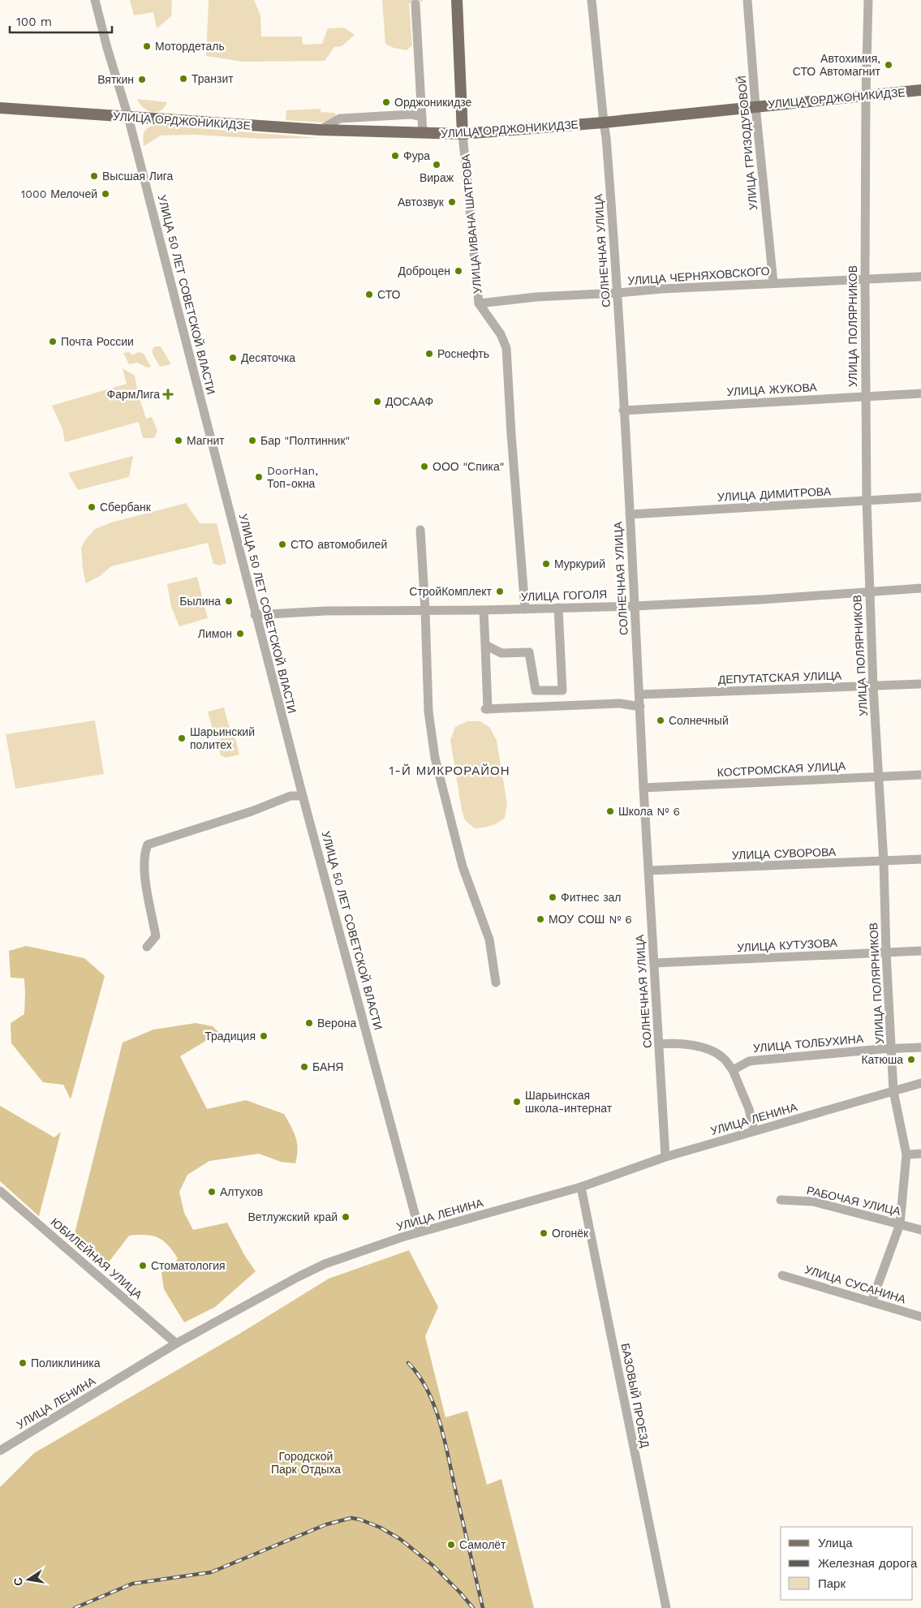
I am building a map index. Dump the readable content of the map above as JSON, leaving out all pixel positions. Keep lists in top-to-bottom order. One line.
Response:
{"streets":{"main road":["УЛИЦА ОРДЖОНИКИДЗЕ","УЛИЦА ИВАНА ШАТРОВА"],"street":["УЛИЦА ГРИЗОДУБОВОЙ","СОЛНЕЧНАЯ УЛИЦА","УЛИЦА ЧЕРНЯХОВСКОГО","УЛИЦА 50 ЛЕТ СОВЕТСКОЙ ВЛАСТИ","УЛИЦА ПОЛЯРНИКОВ","УЛИЦА ЖУКОВА","УЛИЦА ДИМИТРОВА","УЛИЦА ГОГОЛЯ","ДЕПУТАТСКАЯ УЛИЦА","КОСТРОМСКАЯ УЛИЦА","УЛИЦА СУВОРОВА","УЛИЦА КУТУЗОВА","УЛИЦА ТОЛБУХИНА","УЛИЦА ЛЕНИНА","РАБОЧАЯ УЛИЦА","ЮБИЛЕЙНАЯ УЛИЦА","УЛИЦА СУСАНИНА","БАЗОВЫЙ ПРОЕЗД"]},"crossings":[["УЛИЦА ОРДЖОНИКИДЗЕ","УЛИЦА ГРИЗОДУБОВОЙ"],["УЛИЦА ОРДЖОНИКИДЗЕ","УЛИЦА ИВАНА ШАТРОВА"],["УЛИЦА ОРДЖОНИКИДЗЕ","СОЛНЕЧНАЯ УЛИЦА"],["УЛИЦА ОРДЖОНИКИДЗЕ","УЛИЦА 50 ЛЕТ СОВЕТСКОЙ ВЛАСТИ"],["УЛИЦА ОРДЖОНИКИДЗЕ","УЛИЦА ПОЛЯРНИКОВ"],["УЛИЦА ГРИЗОДУБОВОЙ","УЛИЦА ЧЕРНЯХОВСКОГО"],["УЛИЦА ИВАНА ШАТРОВА","УЛИЦА ЧЕРНЯХОВСКОГО"],["УЛИЦА ИВАНА ШАТРОВА","УЛИЦА ГОГОЛЯ"],["СОЛНЕЧНАЯ УЛИЦА","УЛИЦА ЧЕРНЯХОВСКОГО"],["СОЛНЕЧНАЯ УЛИЦА","УЛИЦА ЖУКОВА"],["СОЛНЕЧНАЯ УЛИЦА","УЛИЦА ДИМИТРОВА"],["СОЛНЕЧНАЯ УЛИЦА","УЛИЦА ГОГОЛЯ"],["СОЛНЕЧНАЯ УЛИЦА","ДЕПУТАТСКАЯ УЛИЦА"],["СОЛНЕЧНАЯ УЛИЦА","КОСТРОМСКАЯ УЛИЦА"],["СОЛНЕЧНАЯ УЛИЦА","УЛИЦА СУВОРОВА"],["СОЛНЕЧНАЯ УЛИЦА","УЛИЦА КУТУЗОВА"],["СОЛНЕЧНАЯ УЛИЦА","УЛИЦА ЛЕНИНА"],["УЛИЦА ЧЕРНЯХОВСКОГО","УЛИЦА ПОЛЯРНИКОВ"],["УЛИЦА 50 ЛЕТ СОВЕТСКОЙ ВЛАСТИ","УЛИЦА ГОГОЛЯ"],["УЛИЦА 50 ЛЕТ СОВЕТСКОЙ ВЛАСТИ","УЛИЦА ЛЕНИНА"],["УЛИЦА ПОЛЯРНИКОВ","УЛИЦА ЖУКОВА"],["УЛИЦА ПОЛЯРНИКОВ","УЛИЦА ДИМИТРОВА"],["УЛИЦА ПОЛЯРНИКОВ","УЛИЦА ГОГОЛЯ"],["УЛИЦА ПОЛЯРНИКОВ","ДЕПУТАТСКАЯ УЛИЦА"],["УЛИЦА ПОЛЯРНИКОВ","КОСТРОМСКАЯ УЛИЦА"],["УЛИЦА ПОЛЯРНИКОВ","УЛИЦА СУВОРОВА"],["УЛИЦА ПОЛЯРНИКОВ","УЛИЦА КУТУЗОВА"],["УЛИЦА ПОЛЯРНИКОВ","УЛИЦА ТОЛБУХИНА"],["УЛИЦА ПОЛЯРНИКОВ","УЛИЦА ЛЕНИНА"],["УЛИЦА ПОЛЯРНИКОВ","РАБОЧАЯ УЛИЦА"],["УЛИЦА ПОЛЯРНИКОВ","УЛИЦА СУСАНИНА"],["УЛИЦА ЛЕНИНА","ЮБИЛЕЙНАЯ УЛИЦА"],["УЛИЦА ЛЕНИНА","БАЗОВЫЙ ПРОЕЗД"]],"districts":["1-Й МИКРОРАЙОН"],"parks":["Городской Парк Отдыха"],"places":{"other":["Мотордеталь","Автохимия, СТО Автомагнит","Транзит","Вяткин","Орджоникидзе","Фура","Вираж","Высшая Лига","1000 Мелочей","Автозвук","Доброцен","СТО","Почта России","Роснефть","Десяточка","ДОСААФ","Магнит","Бар \"Полтинник\"","ООО \"Спика\"","DoorHan, Топ-окна","Сбербанк","СТО автомобилей","Муркурий","СтройКомплект","Былина","Лимон","Солнечный","Шарьинский политех","Школа № 6","Фитнес зал","МОУ СОШ № 6","Верона","Традиция","Катюша","БАНЯ","Шарьинская школа-интернат","Алтухов","Ветлужский край","Огонёк","Стоматология","Поликлиника","Самолёт"],"health":["ФармЛига"]},"legend":["Улица","Железная дорога","Парк"],"scale_bar":"100 m","north":"left"}
